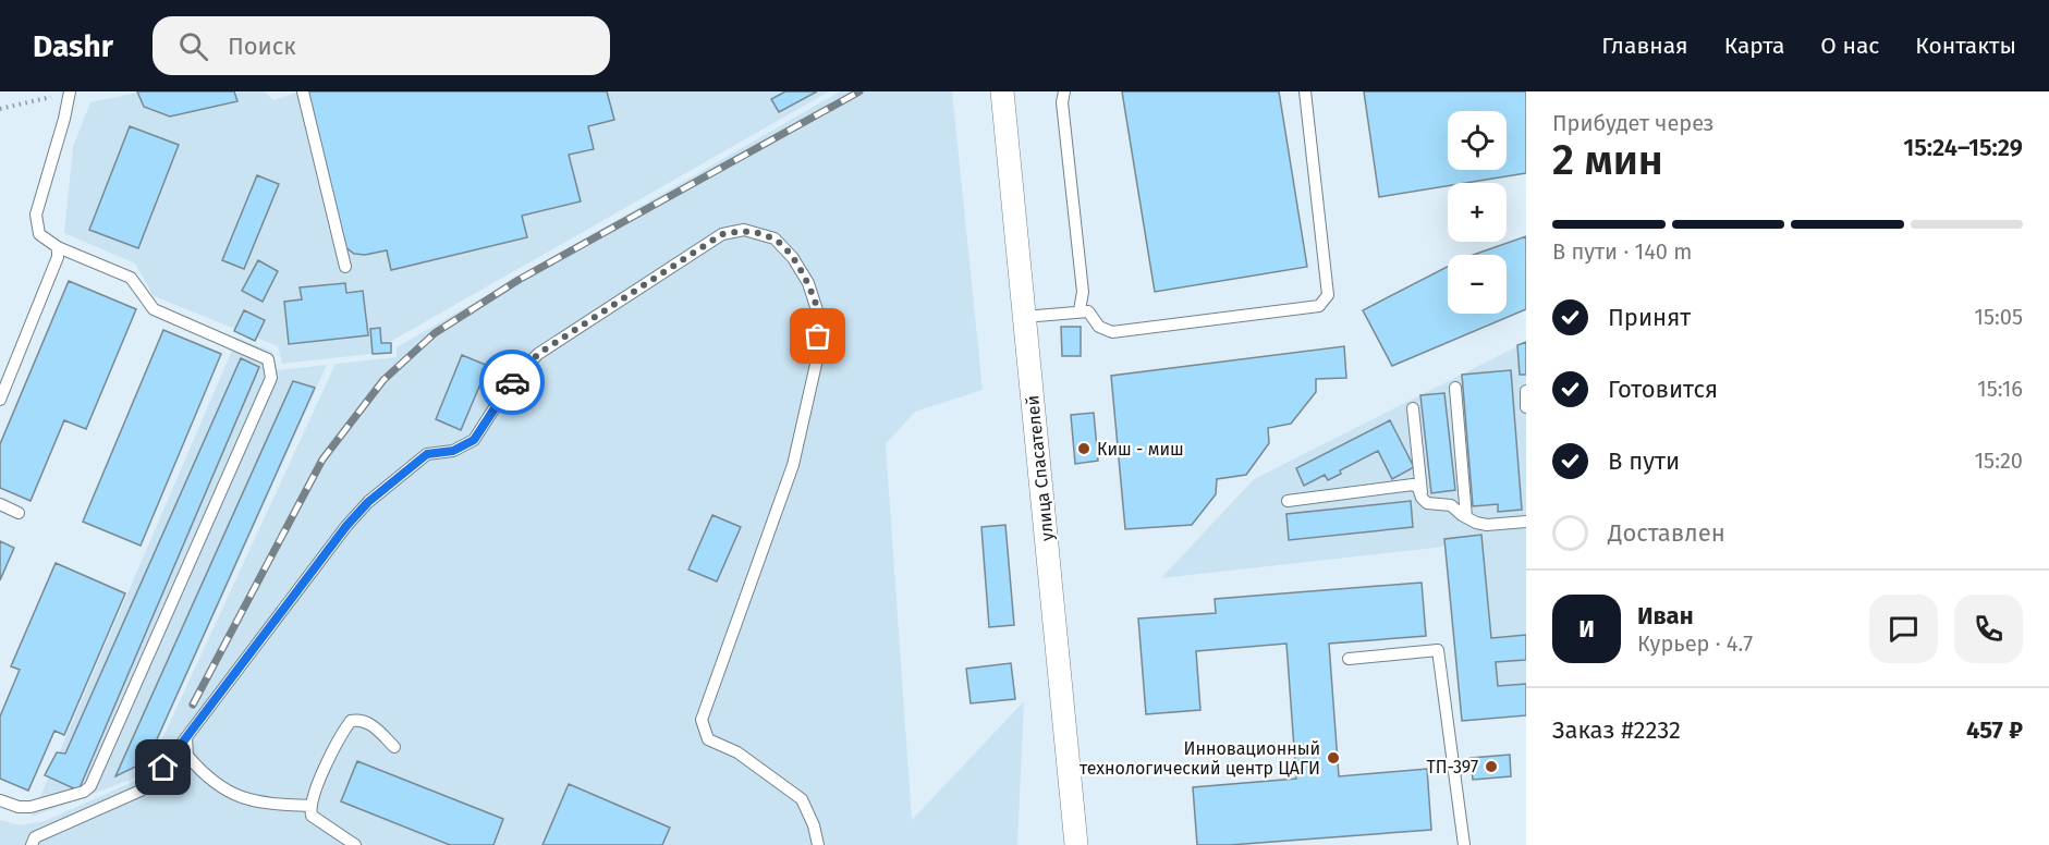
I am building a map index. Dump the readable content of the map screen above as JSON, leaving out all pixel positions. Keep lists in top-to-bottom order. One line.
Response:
{"streets":{"street":["улица Спасателей"]},"places":["Киш - миш","Инновационный технологический центр ЦАГИ","ТП-397"],"page":{"header":"Dashr","search":"Поиск","nav":["Главная","Карта","О нас","Контакты"],"heading":["2 мин","Прибудет через","15:24–15:29"],"panel":["Иван","Курьер · 4.7","Заказ #2232","457 ₽"],"map_buttons":["+","−"],"bar":"В пути · 140 m","list":[["Принят","15:05"],["Готовится","15:16"],["В пути","15:20"],"Доставлен"],"round":"И"}}
